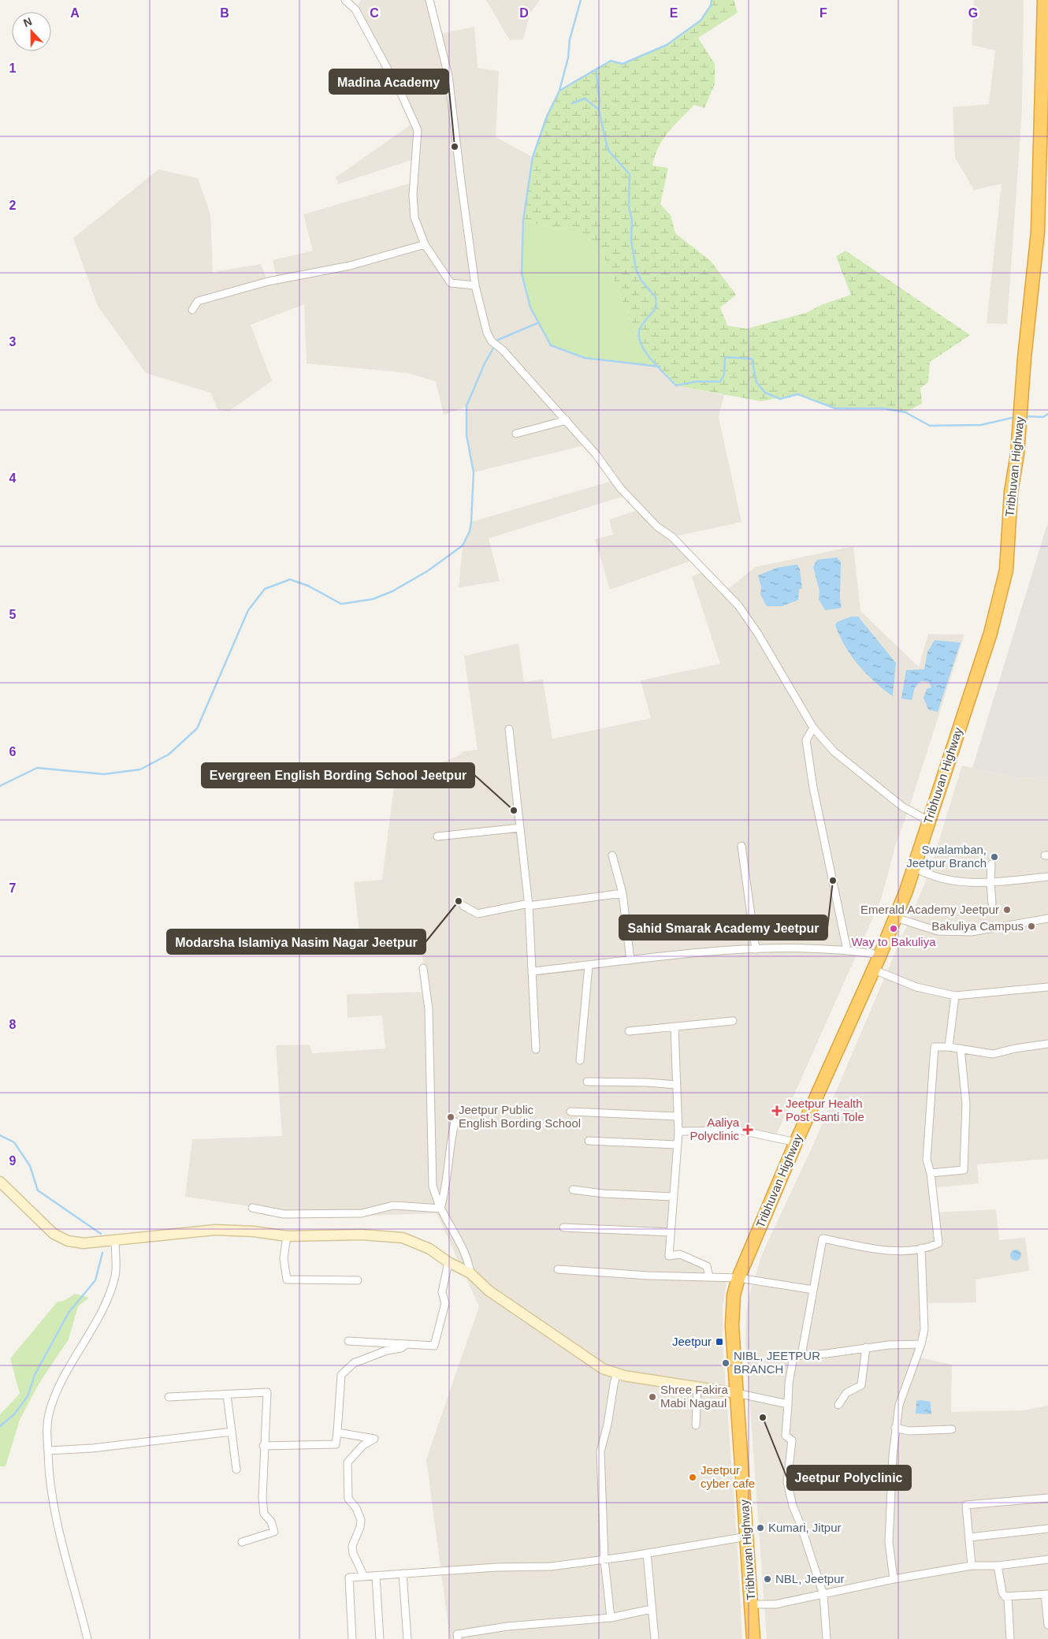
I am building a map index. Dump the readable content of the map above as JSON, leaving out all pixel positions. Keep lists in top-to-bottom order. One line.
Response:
{"streets":{"highway":["Tribhuvan Highway"]},"places":{"other":["Madina Academy","Evergreen English Bording School Jeetpur","Swalamban, Jeetpur Branch","Sahid Smarak Academy Jeetpur","Modarsha Islamiya Nasim Nagar Jeetpur","Emerald Academy Jeetpur","Bakuliya Campus","Way to Bakuliya","Jeetpur Public English Bording School","NIBL, JEETPUR BRANCH","Shree Fakira Mabi Nagaul","Jeetpur Polyclinic","Jeetpur cyber cafe","Kumari, Jitpur","NBL, Jeetpur"],"health":["Jeetpur Health Post Santi Tole","Aaliya Polyclinic"],"transit":["Jeetpur"]},"north":"top","grid":{"columns":["A","B","C","D","E","F","G"],"rows":["1","2","3","4","5","6","7","8","9"]}}
